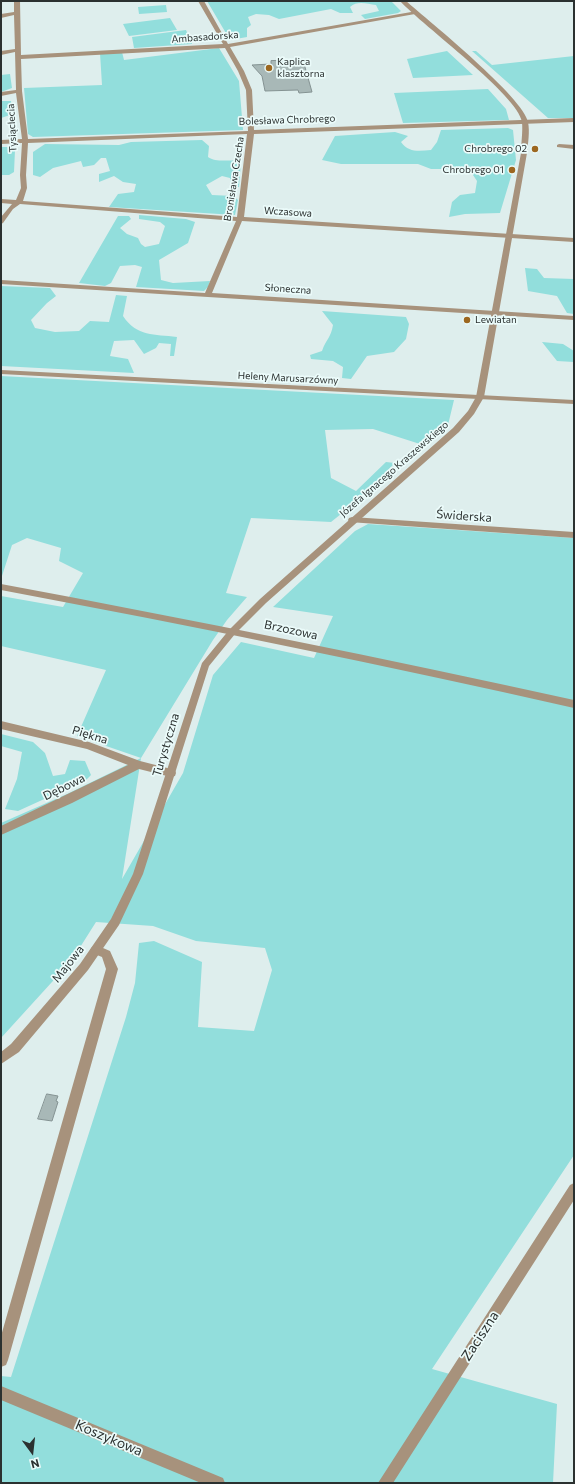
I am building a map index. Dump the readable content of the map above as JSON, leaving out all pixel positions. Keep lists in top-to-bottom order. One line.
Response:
{"streets":{"street":["Ambasadorska","Bolesława Chrobrego","Tysiąclecia","Bronisława Czecha","Wczasowa","Słoneczna","Heleny Marusarzówny","Józefa Ignacego Kraszewskiego","Świderska","Brzozowa","Piękna","Turystyczna","Dębowa","Majowa","Zaciszna","Koszykowa"]},"crossings":[["Ambasadorska","Tysiąclecia"],["Ambasadorska","Bronisława Czecha"],["Bolesława Chrobrego","Tysiąclecia"],["Bolesława Chrobrego","Bronisława Czecha"],["Bolesława Chrobrego","Józefa Ignacego Kraszewskiego"],["Tysiąclecia","Wczasowa"],["Bronisława Czecha","Wczasowa"],["Bronisława Czecha","Słoneczna"],["Wczasowa","Józefa Ignacego Kraszewskiego"],["Słoneczna","Józefa Ignacego Kraszewskiego"],["Heleny Marusarzówny","Józefa Ignacego Kraszewskiego"],["Józefa Ignacego Kraszewskiego","Świderska"],["Józefa Ignacego Kraszewskiego","Brzozowa"],["Józefa Ignacego Kraszewskiego","Turystyczna"],["Brzozowa","Turystyczna"],["Piękna","Turystyczna"],["Piękna","Dębowa"],["Turystyczna","Majowa"]],"places":["Kaplica klasztorna","Chrobrego 02","Chrobrego 01","Lewiatan"],"north":"bottom"}
